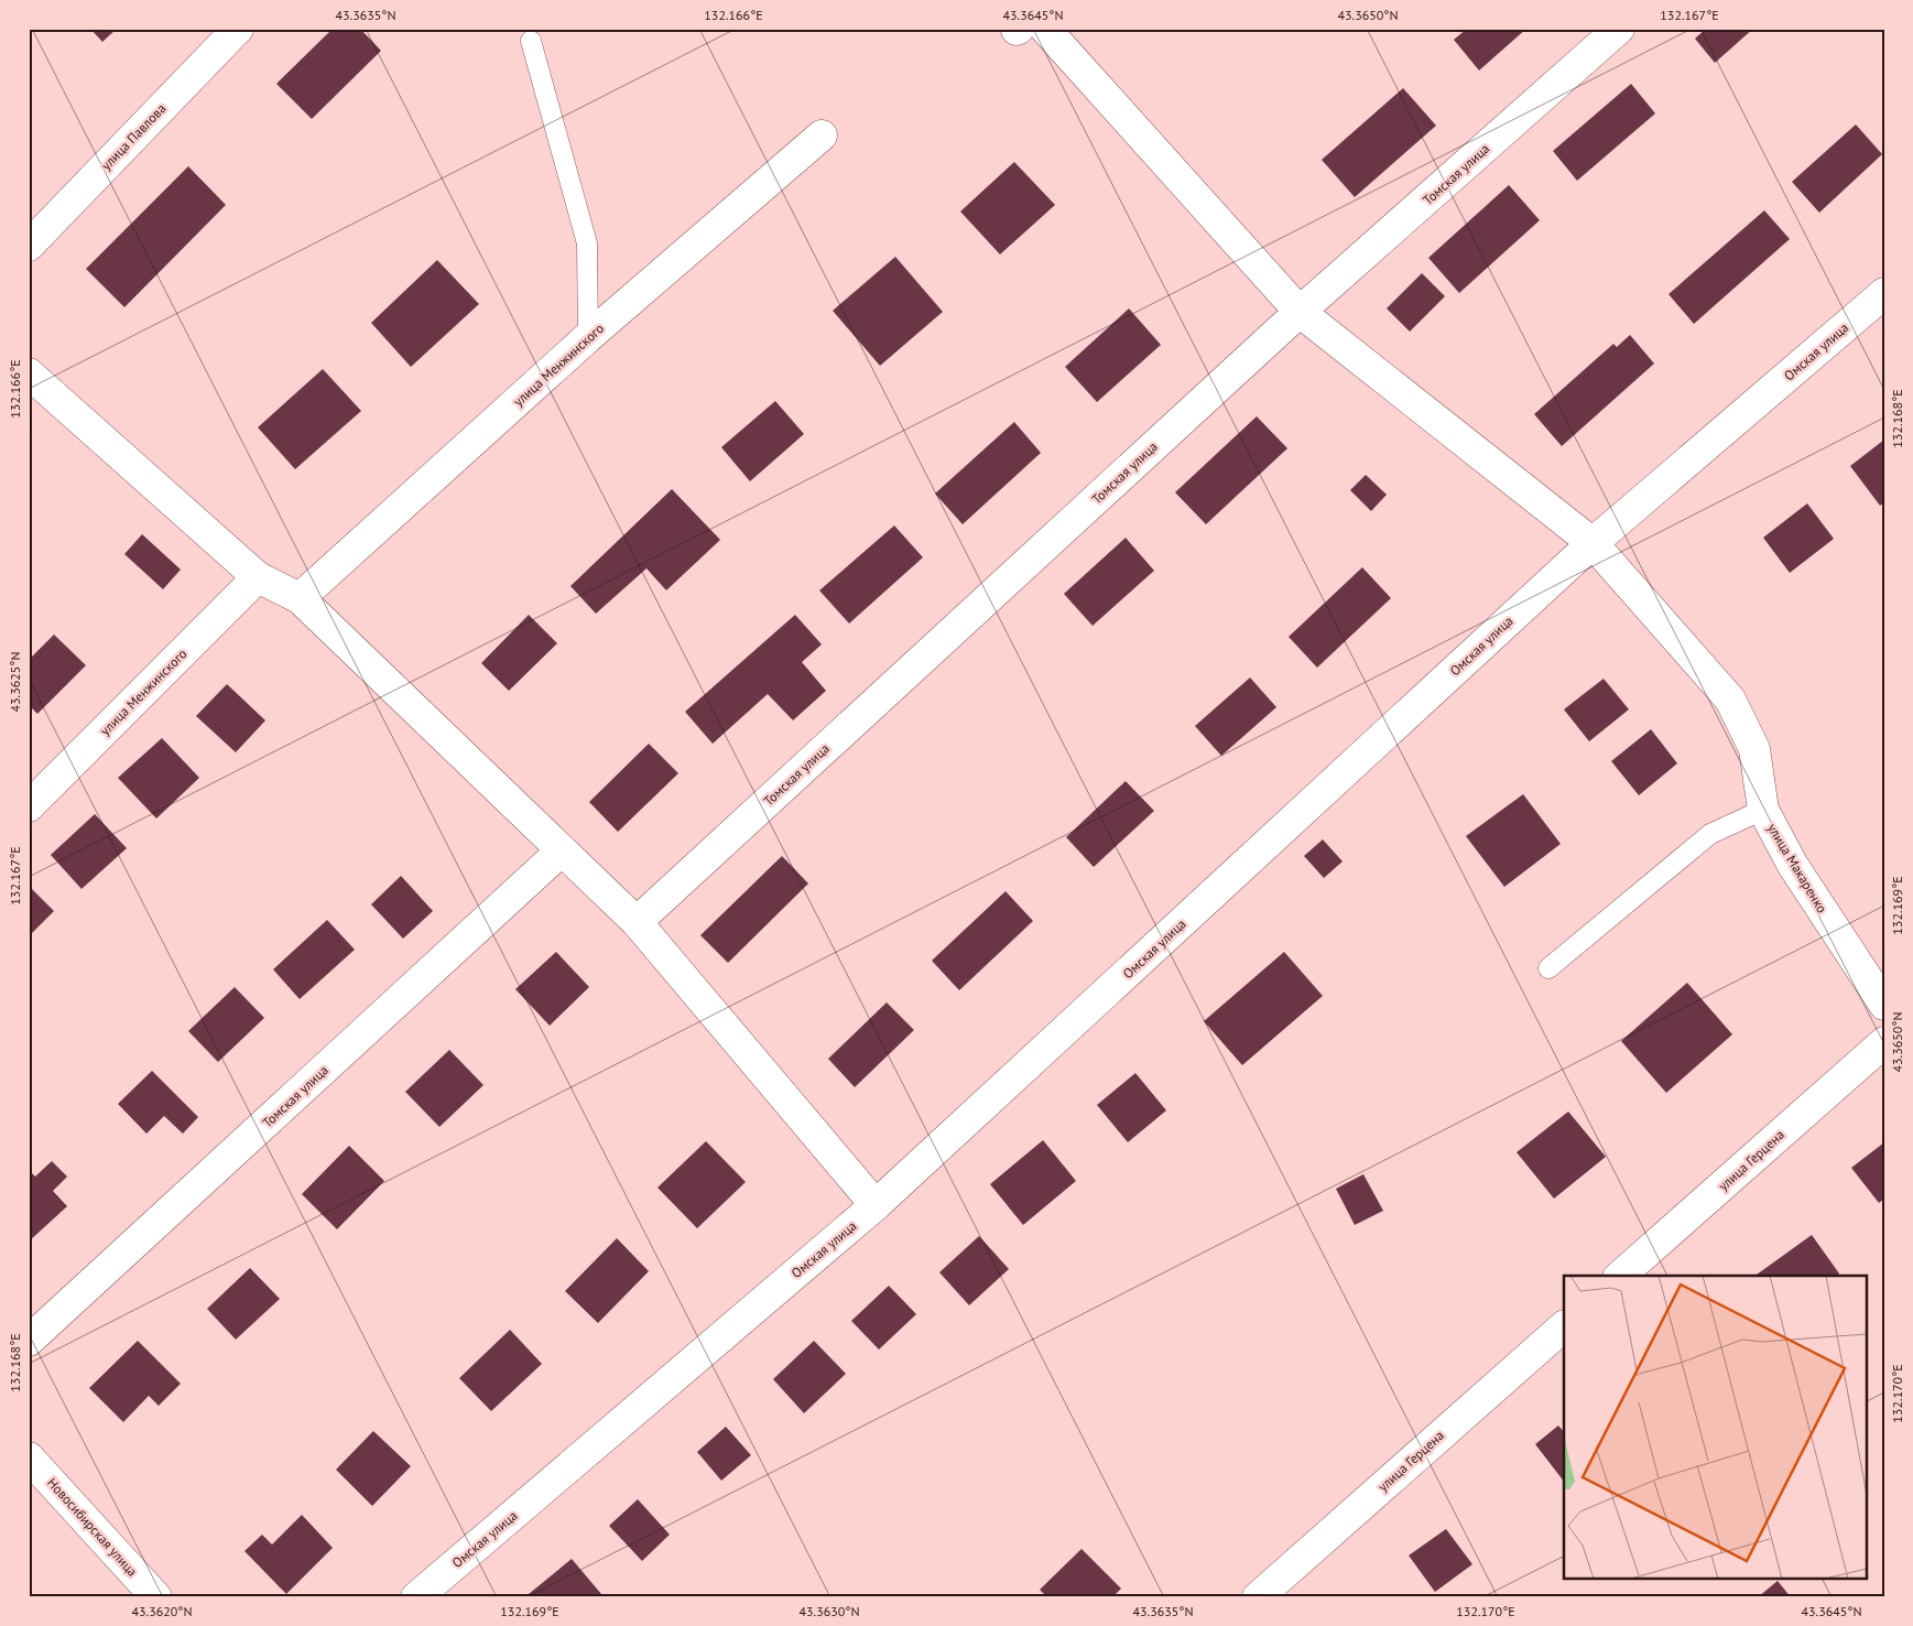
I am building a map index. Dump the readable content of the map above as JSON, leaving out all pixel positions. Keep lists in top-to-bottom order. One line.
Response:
{"streets":{"street":["улица Павлова","Томская улица","Омская улица","улица Менжинского","улица Макаренко","улица Герцена","Новосибирская улица"]},"crossings":[["Томская улица","улица Макаренко"],["Омская улица","улица Макаренко"]],"coordinates":["43.3635°N","132.166°E","43.3645°N","43.3650°N","132.167°E","132.168°E","43.3625°N","132.169°E","132.170°E","43.3620°N","43.3630°N"]}
